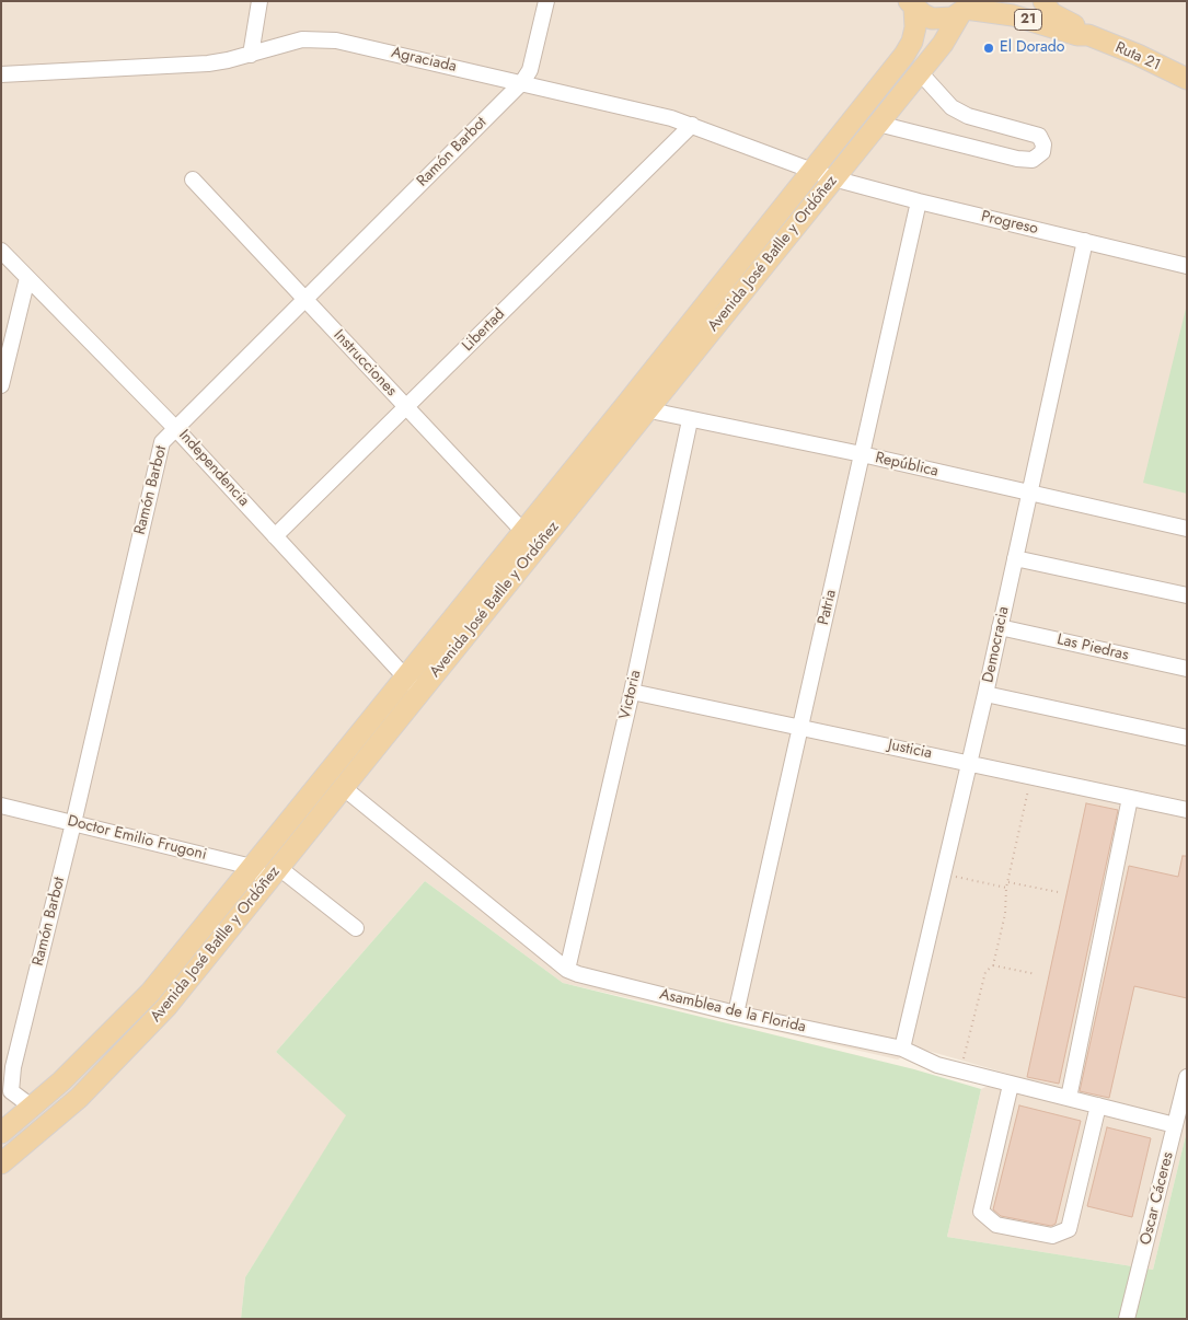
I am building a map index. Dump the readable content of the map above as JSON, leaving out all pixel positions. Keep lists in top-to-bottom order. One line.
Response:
{"streets":{"main road":["21","Ruta 21","Avenida José Batlle y Ordóñez"],"street":["Agraciada","Ramón Barbot","Progreso","Libertad","Instrucciones","República","Independencia","Patria","Democracia","Las Piedras","Victoria","Justicia","Doctor Emilio Frugoni","Asamblea de la Florida","Oscar Cáceres"]},"crossings":[["Ruta 21","Avenida José Batlle y Ordóñez"],["Agraciada","Ramón Barbot"],["Agraciada","Progreso"],["Agraciada","Avenida José Batlle y Ordóñez"],["Agraciada","Libertad"],["Ramón Barbot","Avenida José Batlle y Ordóñez"],["Ramón Barbot","Instrucciones"],["Ramón Barbot","Independencia"],["Ramón Barbot","Doctor Emilio Frugoni"],["Progreso","Avenida José Batlle y Ordóñez"],["Progreso","Patria"],["Progreso","Democracia"],["Avenida José Batlle y Ordóñez","Instrucciones"],["Avenida José Batlle y Ordóñez","República"],["Avenida José Batlle y Ordóñez","Independencia"],["Avenida José Batlle y Ordóñez","Doctor Emilio Frugoni"],["Avenida José Batlle y Ordóñez","Asamblea de la Florida"],["Libertad","Instrucciones"],["Libertad","Independencia"],["República","Patria"],["República","Democracia"],["República","Victoria"],["Patria","Justicia"],["Patria","Asamblea de la Florida"],["Democracia","Las Piedras"],["Democracia","Justicia"],["Democracia","Asamblea de la Florida"],["Victoria","Justicia"],["Victoria","Asamblea de la Florida"],["Asamblea de la Florida","Oscar Cáceres"]],"places":["El Dorado"]}
